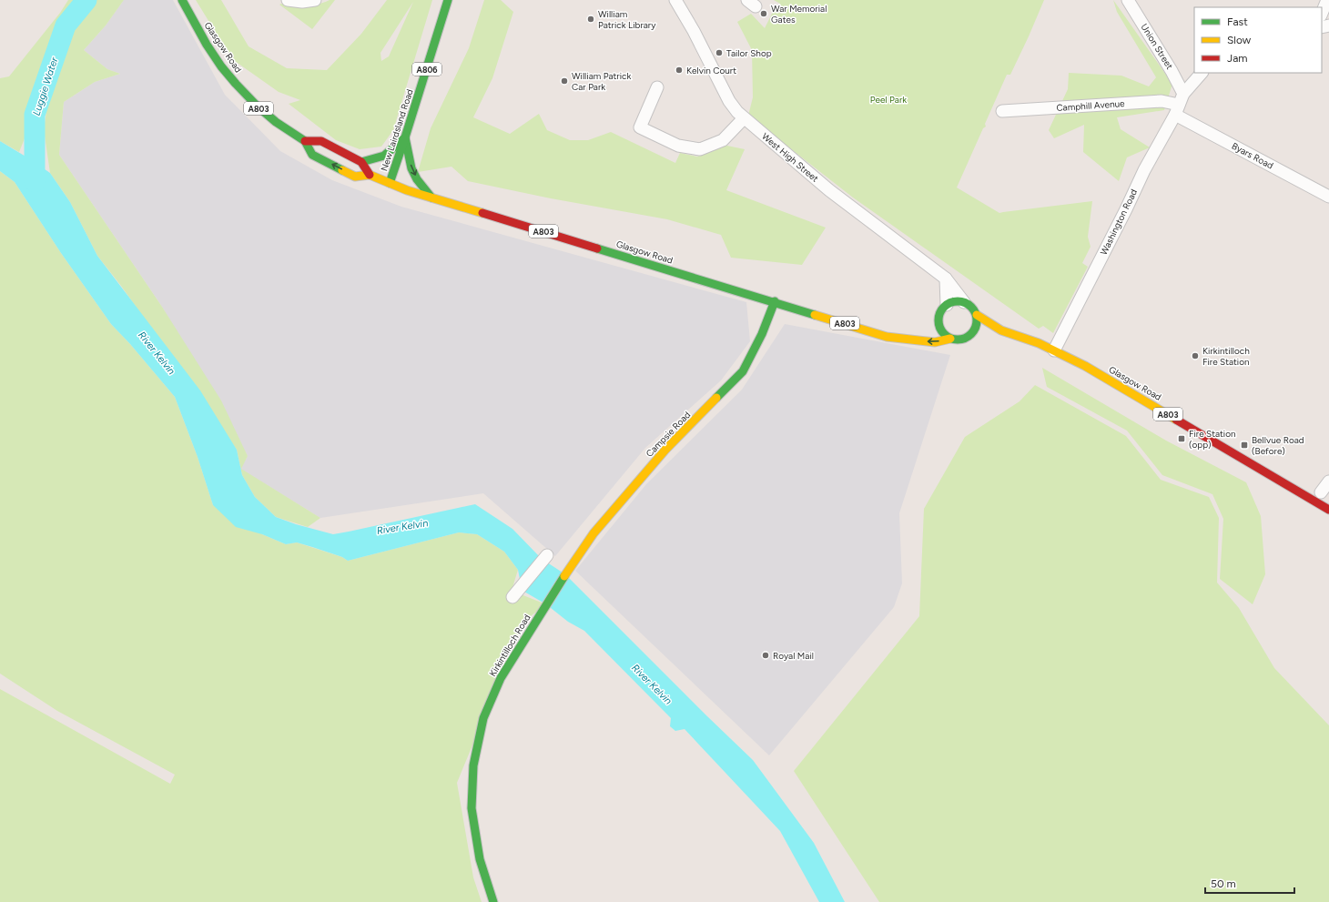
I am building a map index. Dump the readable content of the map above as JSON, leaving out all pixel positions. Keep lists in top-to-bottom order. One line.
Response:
{"streets":{"main road":["Glasgow Road","A806","A803","New Lairdsland Road","Campsie Road","Kirkintilloch Road"],"street":["Union Street","Camphill Avenue","Byars Road","West High Street","Washington Road"]},"crossings":[["Union Street","Camphill Avenue"],["Union Street","Byars Road"],["Union Street","Washington Road"],["Glasgow Road","New Lairdsland Road"],["Glasgow Road","West High Street"],["Glasgow Road","Washington Road"],["Glasgow Road","Campsie Road"],["Camphill Avenue","Byars Road"],["Camphill Avenue","Washington Road"],["Byars Road","Washington Road"],["Campsie Road","Kirkintilloch Road"]],"water":["Luggie Water","River Kelvin"],"parks":["Peel Park"],"places":{"other":["War Memorial Gates","William Patrick Library","Tailor Shop","Kelvin Court","William Patrick Car Park","Kirkintilloch Fire Station","Royal Mail"],"transit":["Fire Station (opp)","Bellvue Road (Before)"]},"legend":["Fast","Slow","Jam"],"scale_bar":"50 m"}
